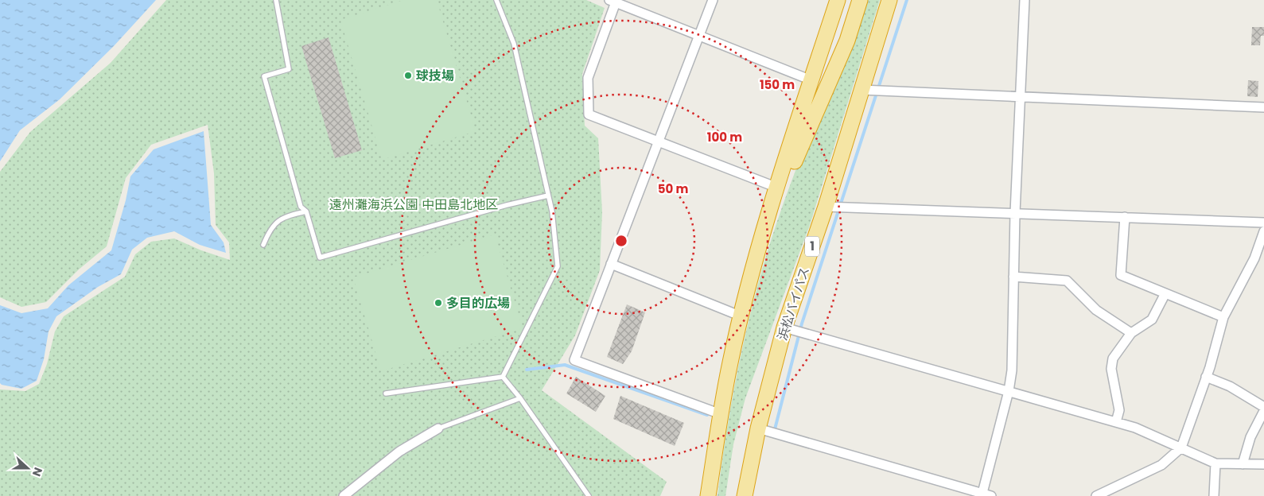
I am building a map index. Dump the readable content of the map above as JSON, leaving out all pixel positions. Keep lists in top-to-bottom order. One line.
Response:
{"streets":{"highway":["1","浜松バイパス"]},"parks":["遠州灘海浜公園 中田島北地区"],"places":["球技場","多目的広場"],"north":"right","rings":["150 m","100 m","50 m"]}
